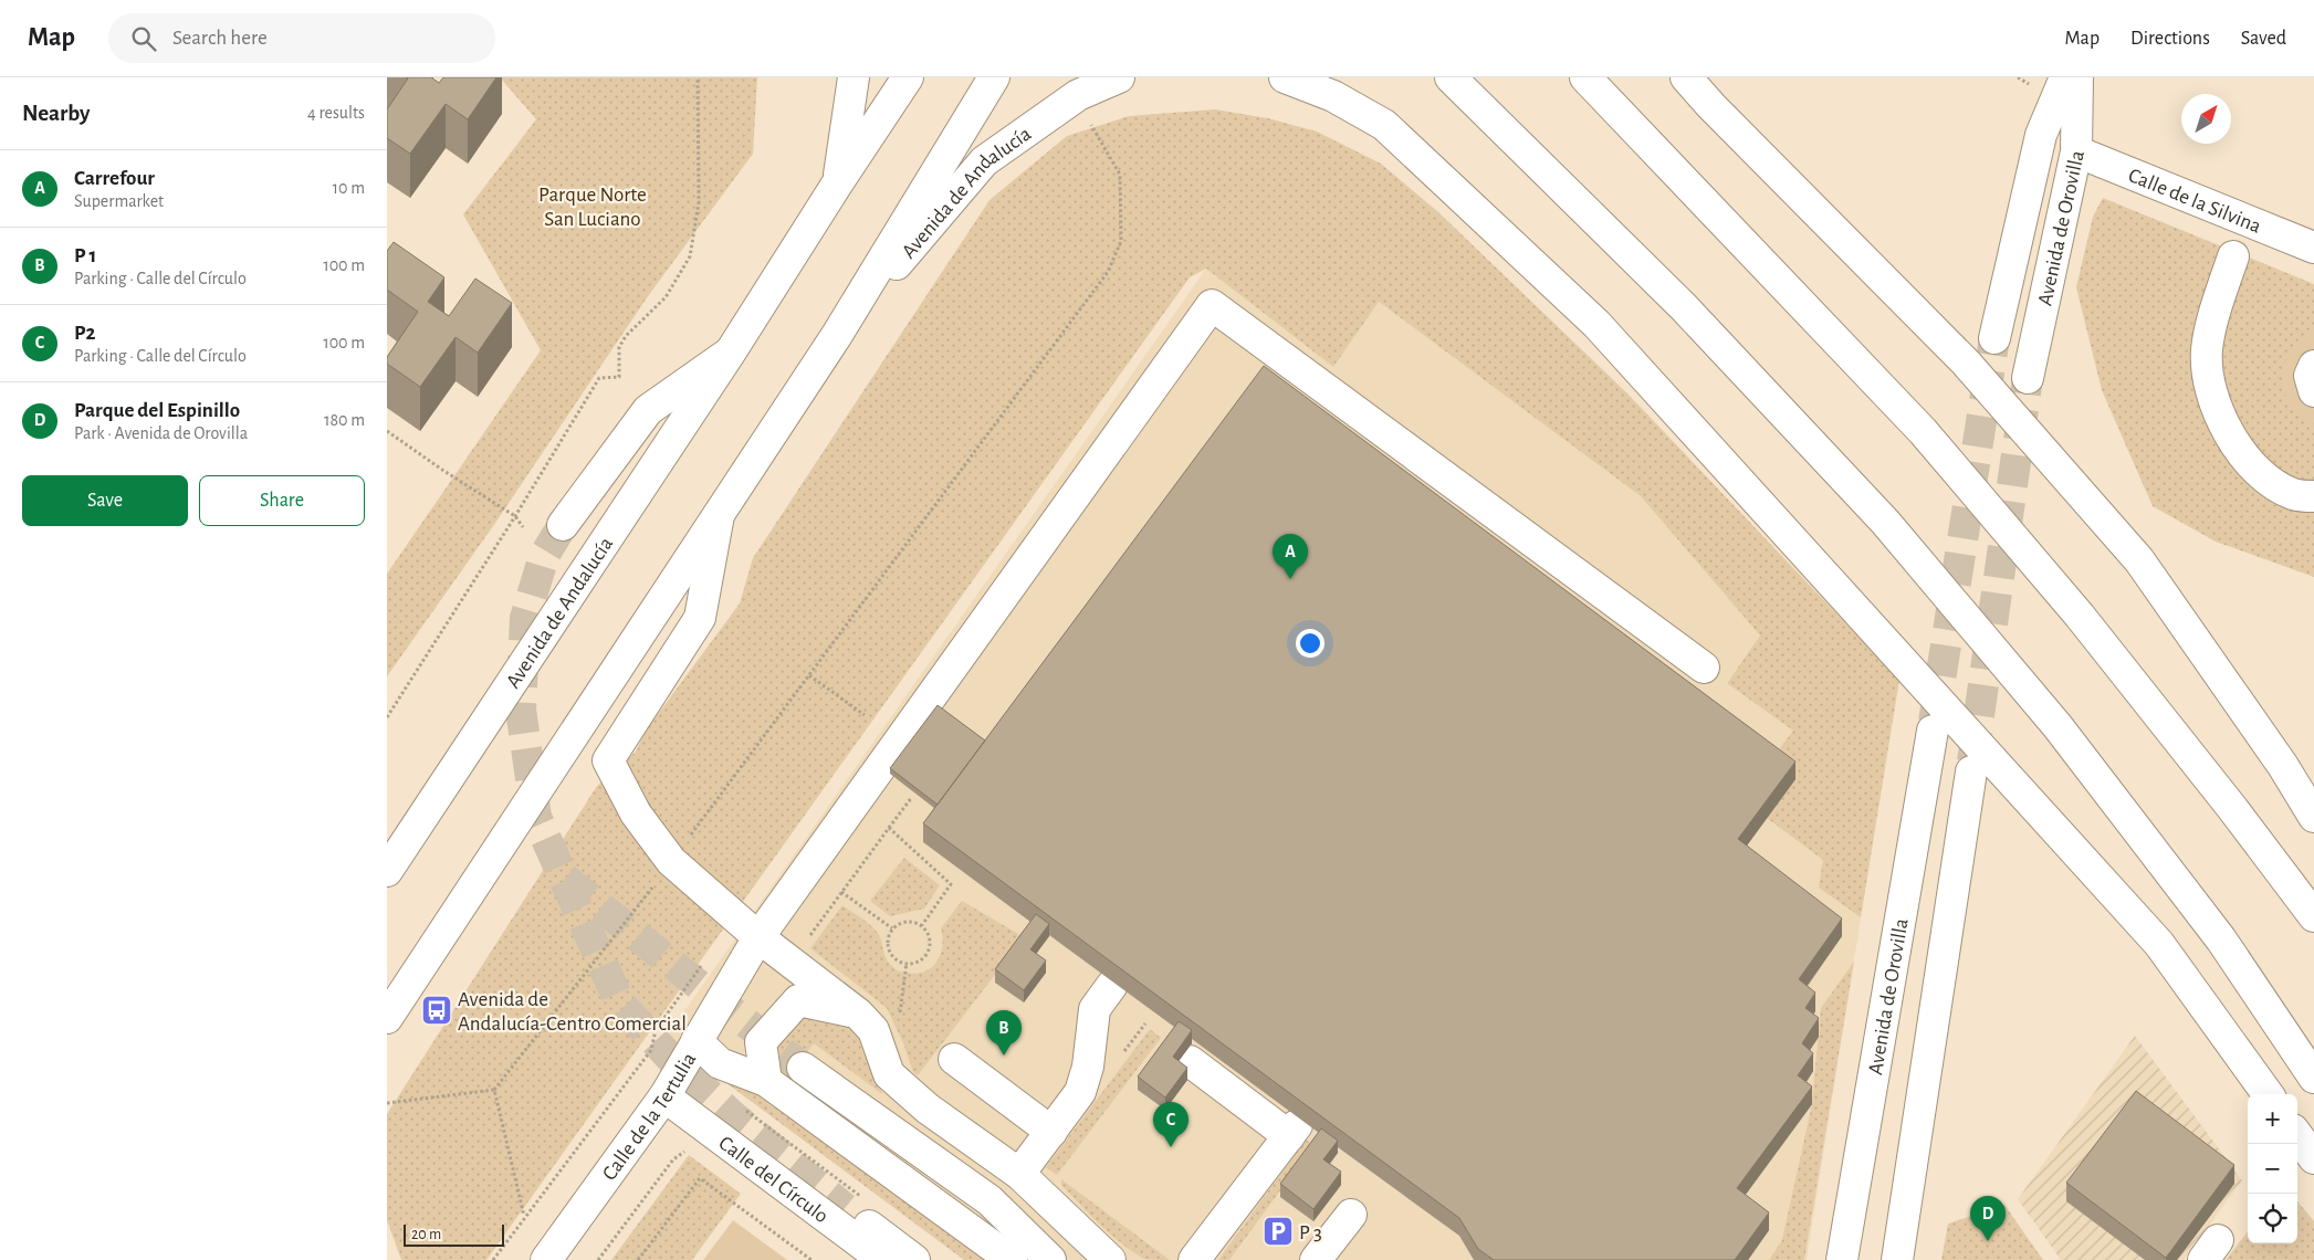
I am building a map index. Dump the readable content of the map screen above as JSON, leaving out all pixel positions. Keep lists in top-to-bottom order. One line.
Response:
{"streets":{"main road":["Avenida de Andalucía","Calle de la Silvina","Avenida de Orovilla","Calle de la Tertulia","Calle del Círculo"]},"crossings":[["Avenida de Andalucía","Calle de la Tertulia"],["Calle de la Silvina","Avenida de Orovilla"],["Calle de la Tertulia","Calle del Círculo"]],"parks":["Parque Norte San Luciano"],"places":{"bus stop":["Avenida de Andalucía-Centro Comercial"],"parking":["P 3"]},"scale_bar":"20 m","north":"top right","page":{"header":"Map","search":"Search here","nav":["Map","Directions","Saved"],"heading":["Nearby","4 results"],"list":[{"mark":"A","name":"Carrefour","note":"Supermarket","value":"10 m"},{"mark":"B","name":"P 1","note":"Parking · Calle del Círculo","value":"100 m"},{"mark":"C","name":"P2","note":"Parking · Calle del Círculo","value":"100 m"},{"mark":"D","name":"Parque del Espinillo","note":"Park · Avenida de Orovilla","value":"180 m"}],"buttons":["Save","Share"],"pins":["A","B","C","D"],"map_buttons":["+","−"],"scale":"20 m"}}
